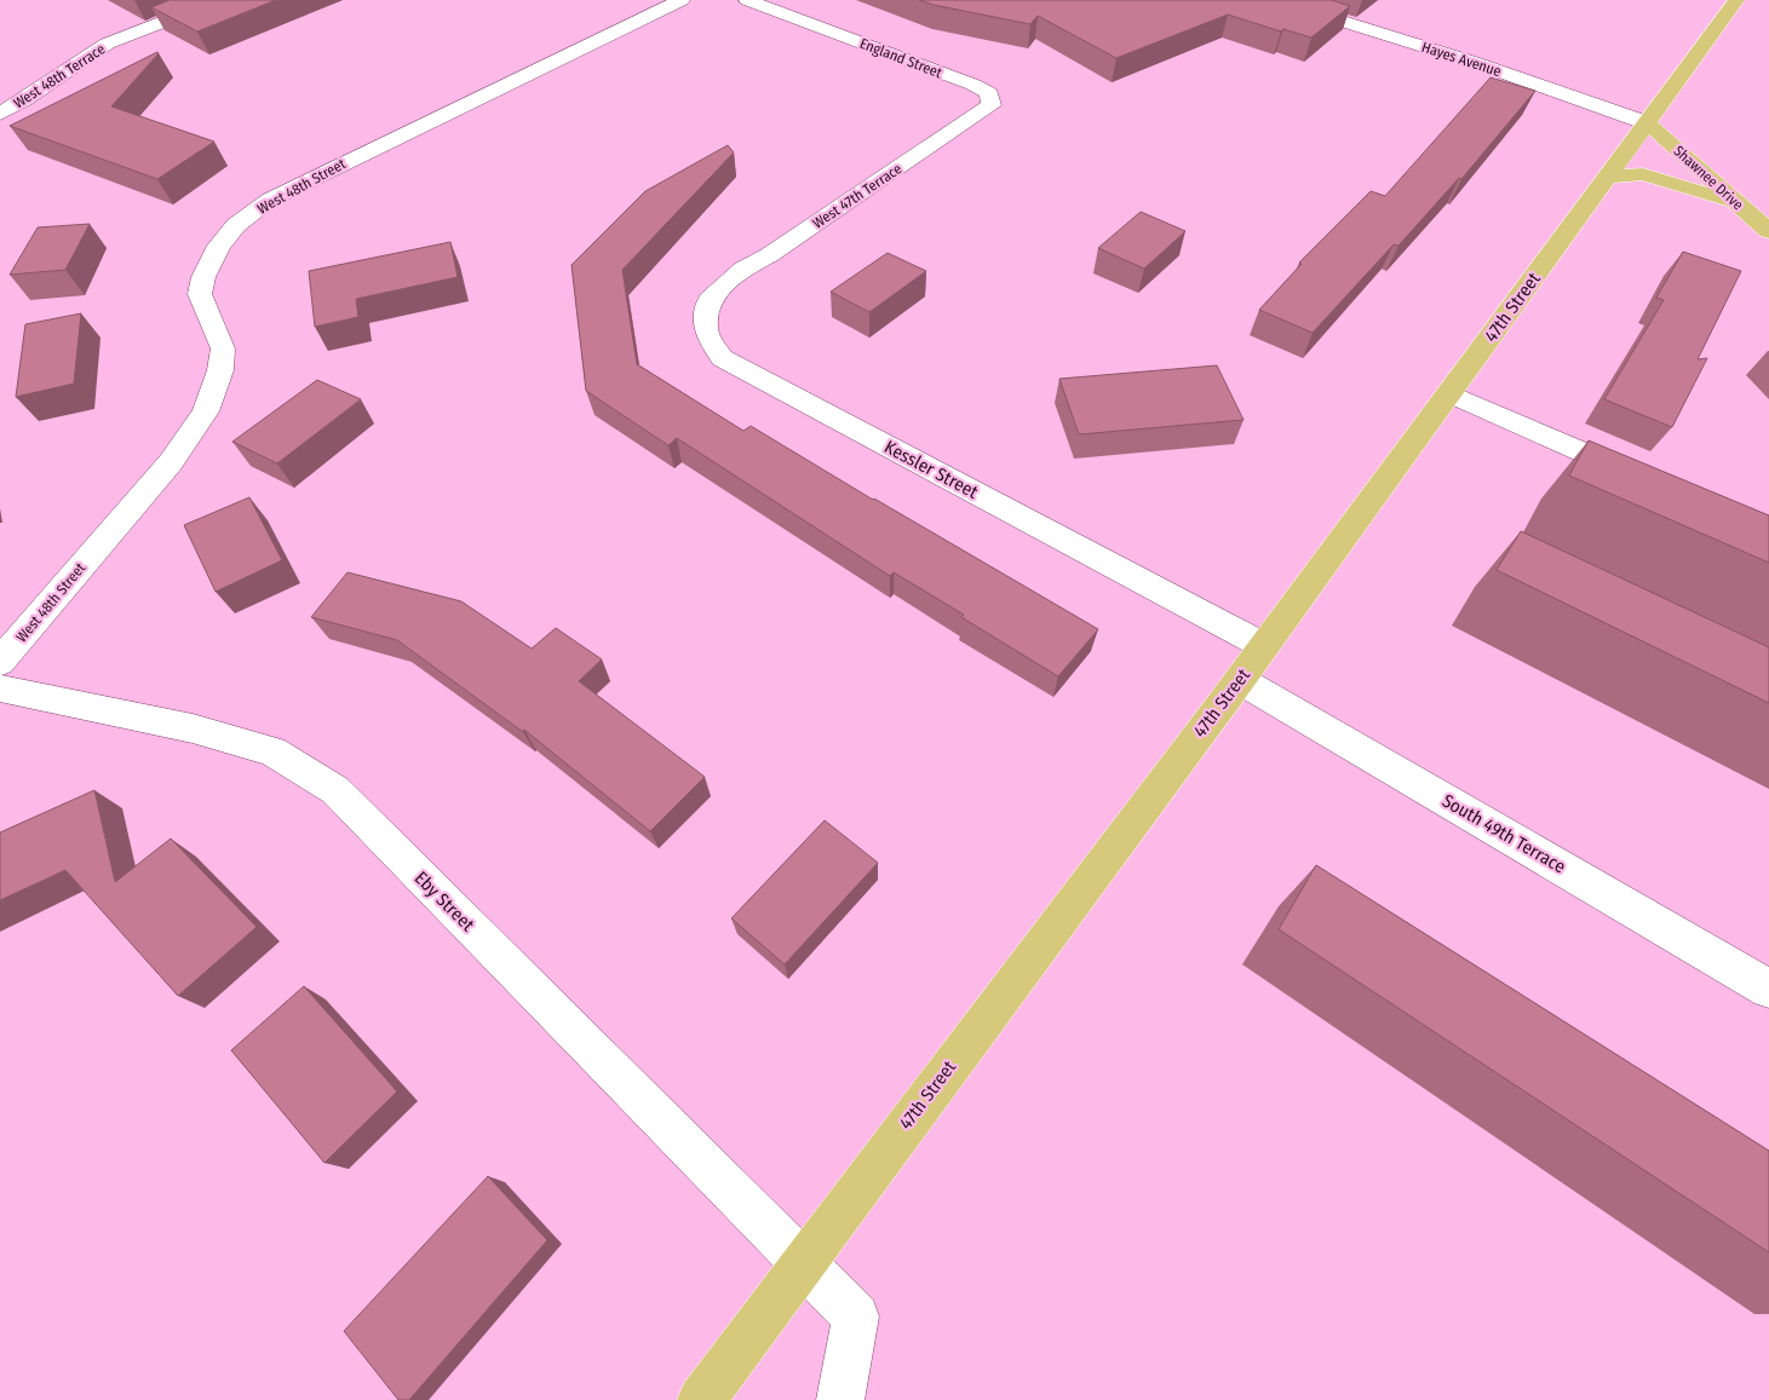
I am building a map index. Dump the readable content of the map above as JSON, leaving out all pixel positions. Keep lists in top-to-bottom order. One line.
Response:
{"streets":{"main road":["Shawnee Drive","47th Street"],"street":["England Street","Hayes Avenue","West 48th Terrace","West 48th Street","West 47th Terrace","Kessler Street","South 49th Terrace","Eby Street"]},"crossings":[["England Street","West 47th Terrace"],["Hayes Avenue","Shawnee Drive"],["Hayes Avenue","47th Street"],["Shawnee Drive","47th Street"],["West 47th Terrace","Kessler Street"],["47th Street","Kessler Street"],["47th Street","South 49th Terrace"],["47th Street","Eby Street"]]}
